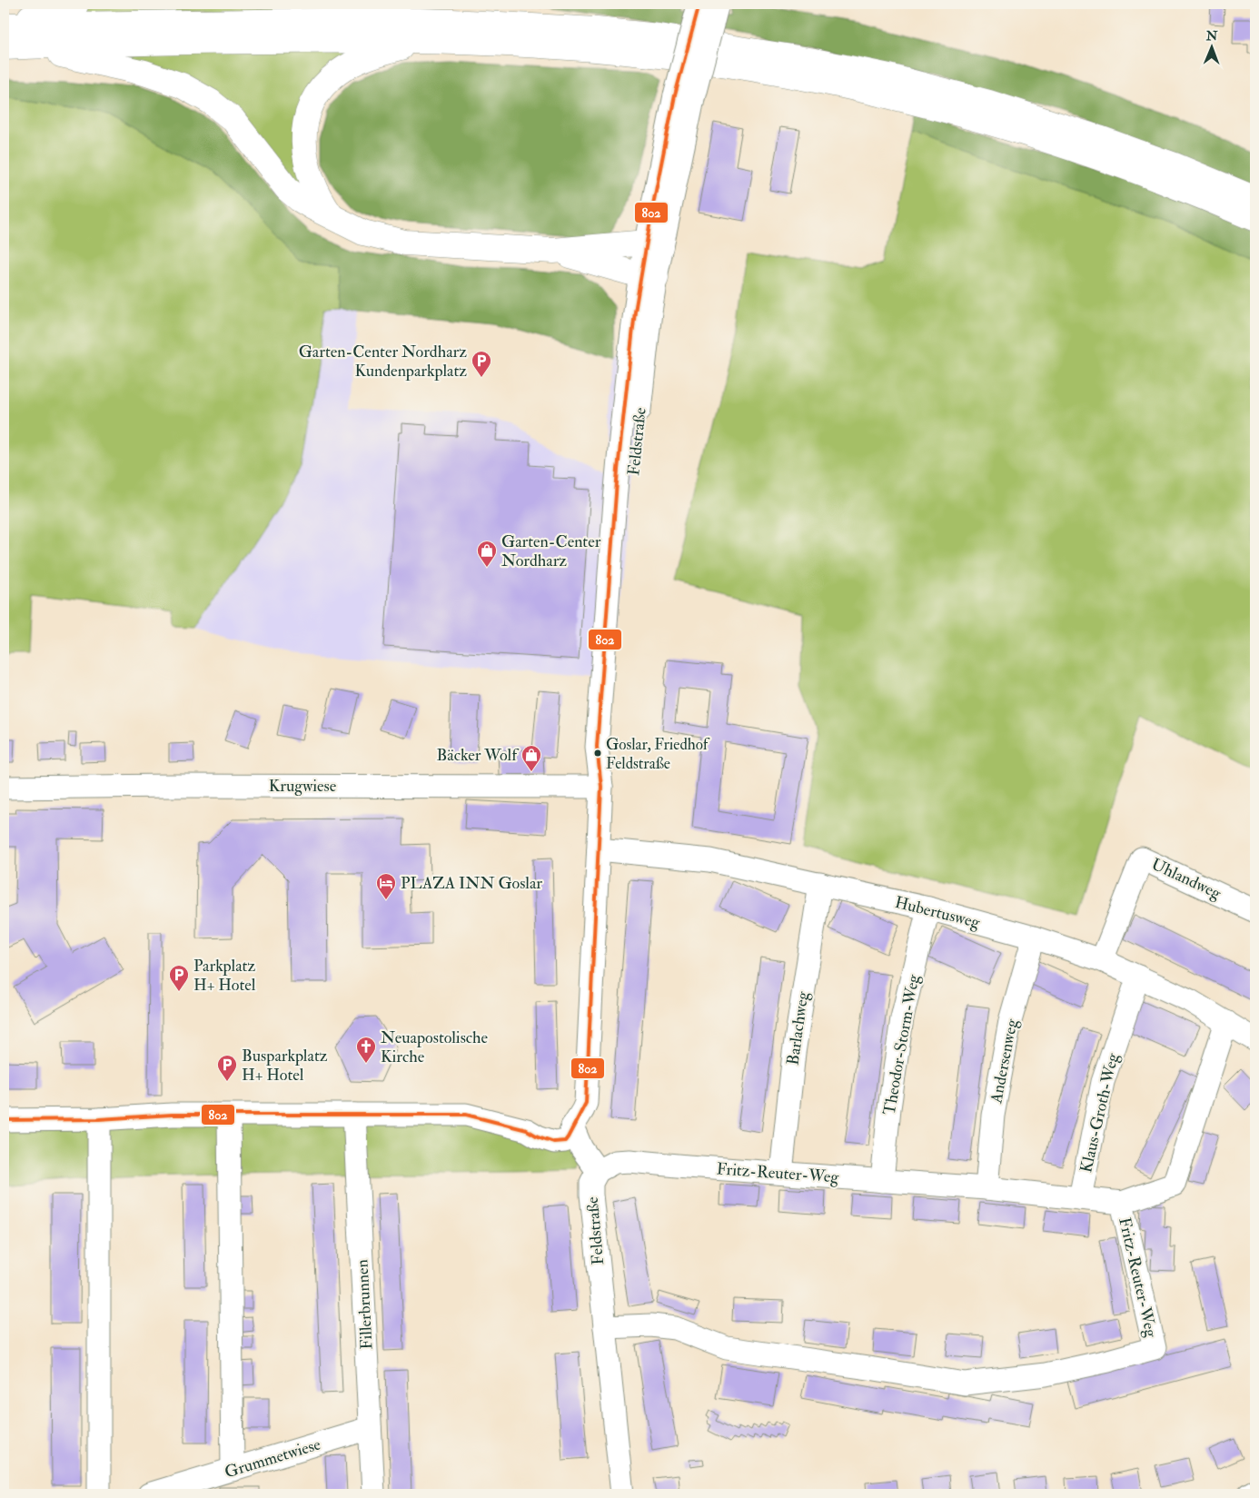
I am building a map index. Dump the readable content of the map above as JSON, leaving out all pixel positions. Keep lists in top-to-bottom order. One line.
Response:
{"streets":{"street":["Feldstraße","Krugwiese","Uhlandweg","Hubertusweg","Barlachweg","Theodor-Storm-Weg","Andersenweg","Klaus-Groth-Weg","Fritz-Reuter-Weg","Fillerbrunnen","Grummetwiese"]},"crossings":[["Feldstraße","Krugwiese"],["Feldstraße","Hubertusweg"],["Feldstraße","Fritz-Reuter-Weg"],["Uhlandweg","Hubertusweg"],["Hubertusweg","Barlachweg"],["Hubertusweg","Theodor-Storm-Weg"],["Hubertusweg","Andersenweg"],["Hubertusweg","Klaus-Groth-Weg"],["Barlachweg","Fritz-Reuter-Weg"],["Theodor-Storm-Weg","Fritz-Reuter-Weg"],["Andersenweg","Fritz-Reuter-Weg"],["Klaus-Groth-Weg","Fritz-Reuter-Weg"],["Fillerbrunnen","Grummetwiese"]],"places":{"parking":["Garten-Center Nordharz Kundenparkplatz","Parkplatz H+ Hotel","Busparkplatz H+ Hotel"],"shop":["Garten-Center Nordharz","Bäcker Wolf"],"other":["Goslar, Friedhof Feldstraße"],"hotel":["PLAZA INN Goslar"],"church":["Neuapostolische Kirche"]},"lines":["transit line 802"],"north":"top"}
